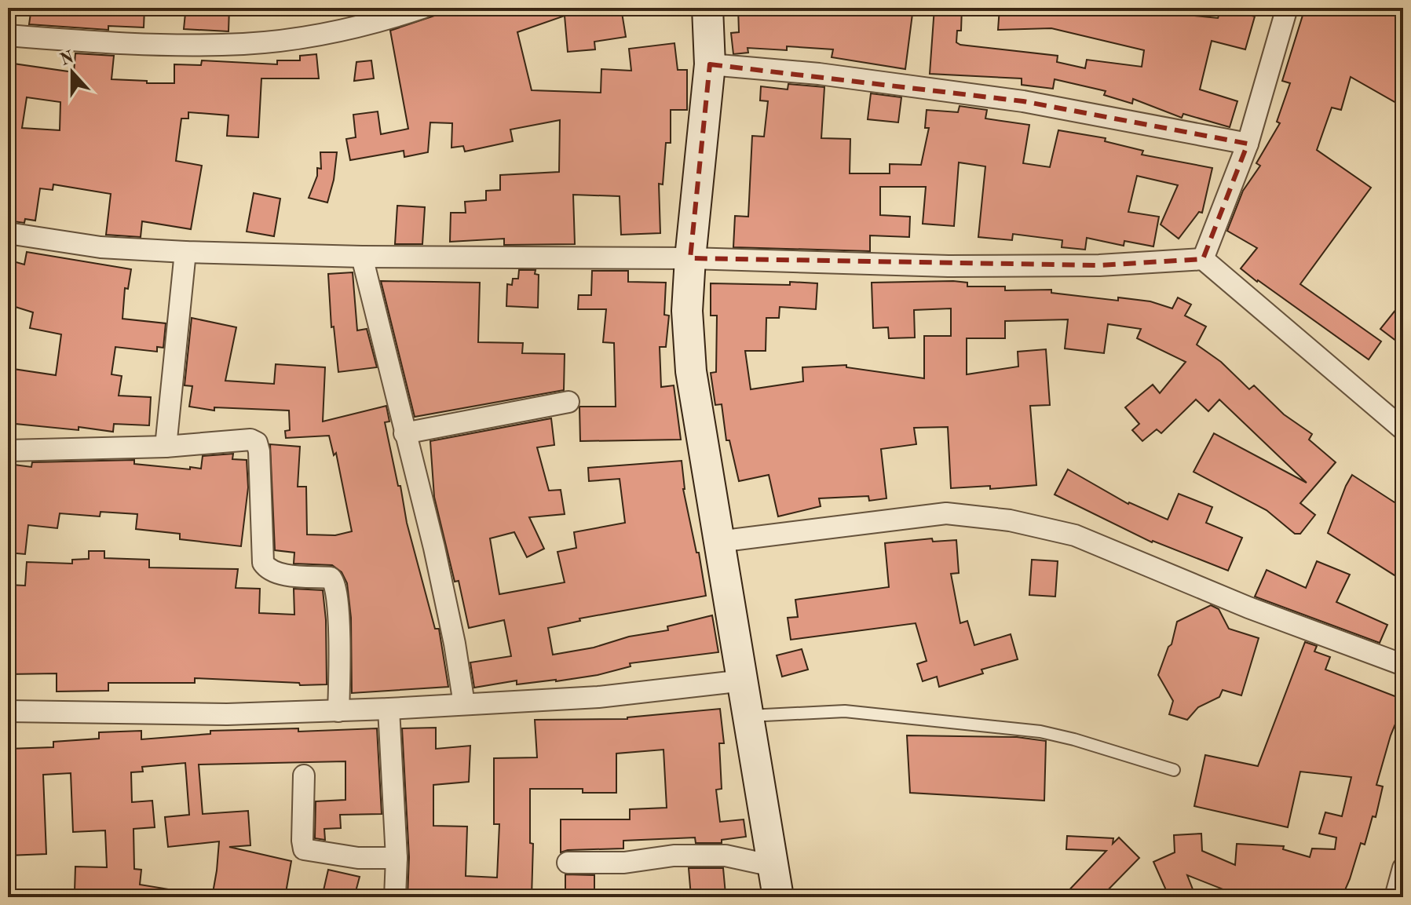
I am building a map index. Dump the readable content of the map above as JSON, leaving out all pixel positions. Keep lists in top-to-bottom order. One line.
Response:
{"north":"top"}
